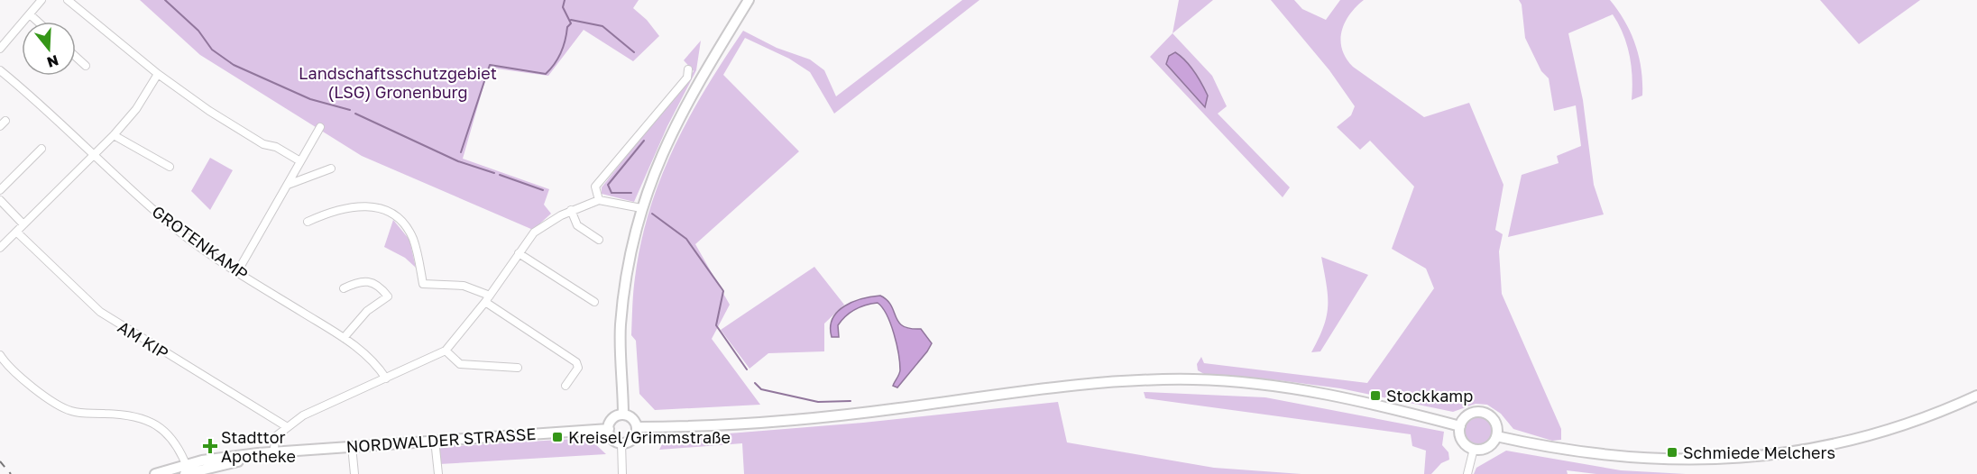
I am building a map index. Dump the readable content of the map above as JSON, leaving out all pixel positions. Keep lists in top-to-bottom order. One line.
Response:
{"streets":{"main road":["NORDWALDER STRASSE"],"street":["GROTENKAMP","AM KIP"]},"parks":["Landschaftsschutzgebiet (LSG) Gronenburg"],"places":{"transit":["Stockkamp","Kreisel/Grimmstraße","Schmiede Melchers"],"health":["Stadttor Apotheke"]},"north":"bottom"}
